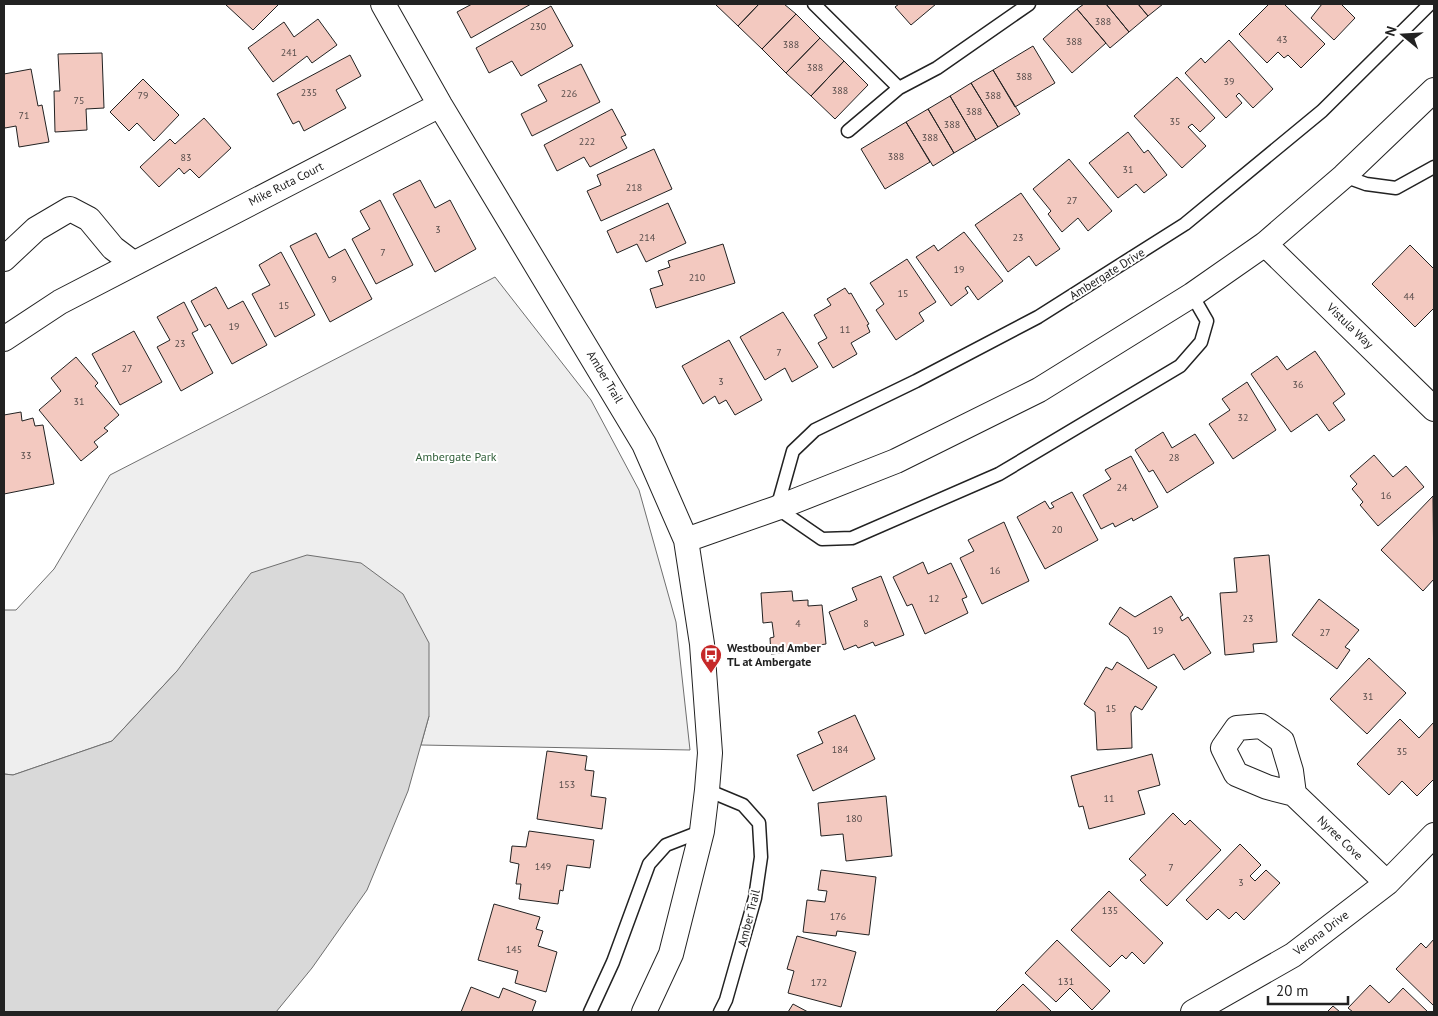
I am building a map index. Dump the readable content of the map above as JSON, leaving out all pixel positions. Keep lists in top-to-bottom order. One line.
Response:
{"streets":{"street":["Mike Ruta Court","Vistula Way","Amber Trail","Nyree Cove","Verona Drive"],"lane":["Ambergate Drive"]},"crossings":[["Mike Ruta Court","Amber Trail"],["Nyree Cove","Verona Drive"]],"parks":["Ambergate Park"],"places":{"bus stop":["Westbound Amber TL at Ambergate"]},"house_numbers":["388","230","43","388","388","241","388","388","39","388","235","226","79","388","75","388","71","35","388","388","222","388","83","31","218","27","3","214","23","7","19","210","9","15","44","15","19","11","23","7","27","3","36","31","32","33","28","24","16","20","16","12","23","4","8","19","27","31","15","184","35","153","11","180","149","7","3","135","176","145","131","172"],"scale_bar":"20 m","north":"left"}
